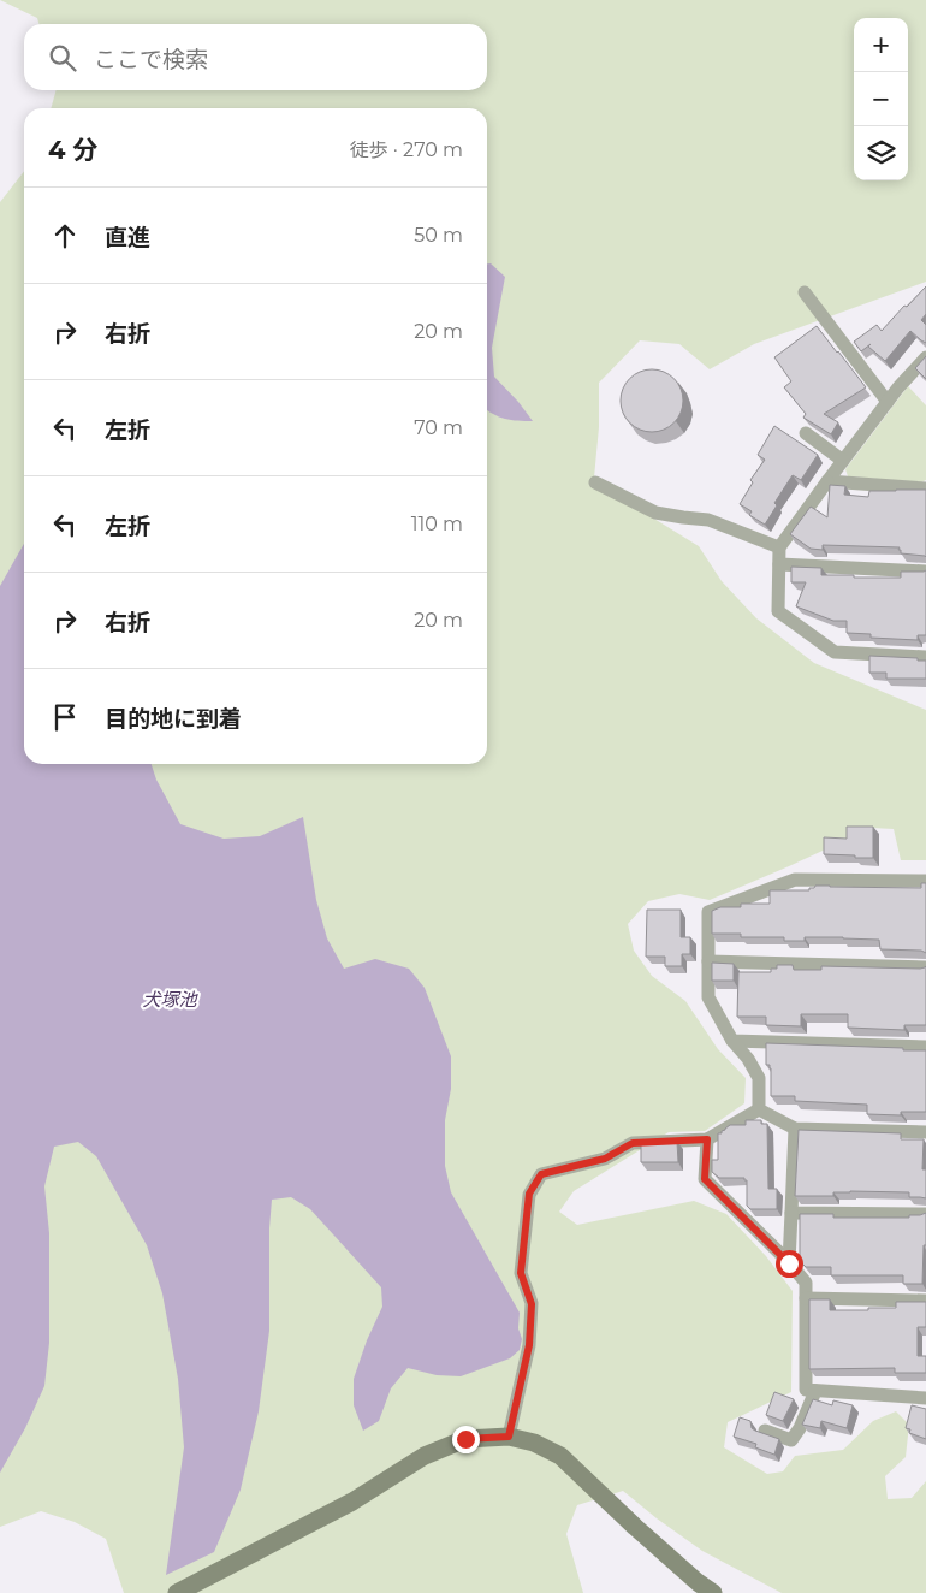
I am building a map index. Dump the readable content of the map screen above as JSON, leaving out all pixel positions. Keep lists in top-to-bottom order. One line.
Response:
{"water":["犬塚池"],"page":{"map_buttons":["+","−"],"search":"ここで検索","heading":["4 分","徒歩 · 270 m"],"list":[["直進","50 m"],["右折","20 m"],["左折","70 m"],["左折","110 m"],["右折","20 m"],"目的地に到着"]}}
